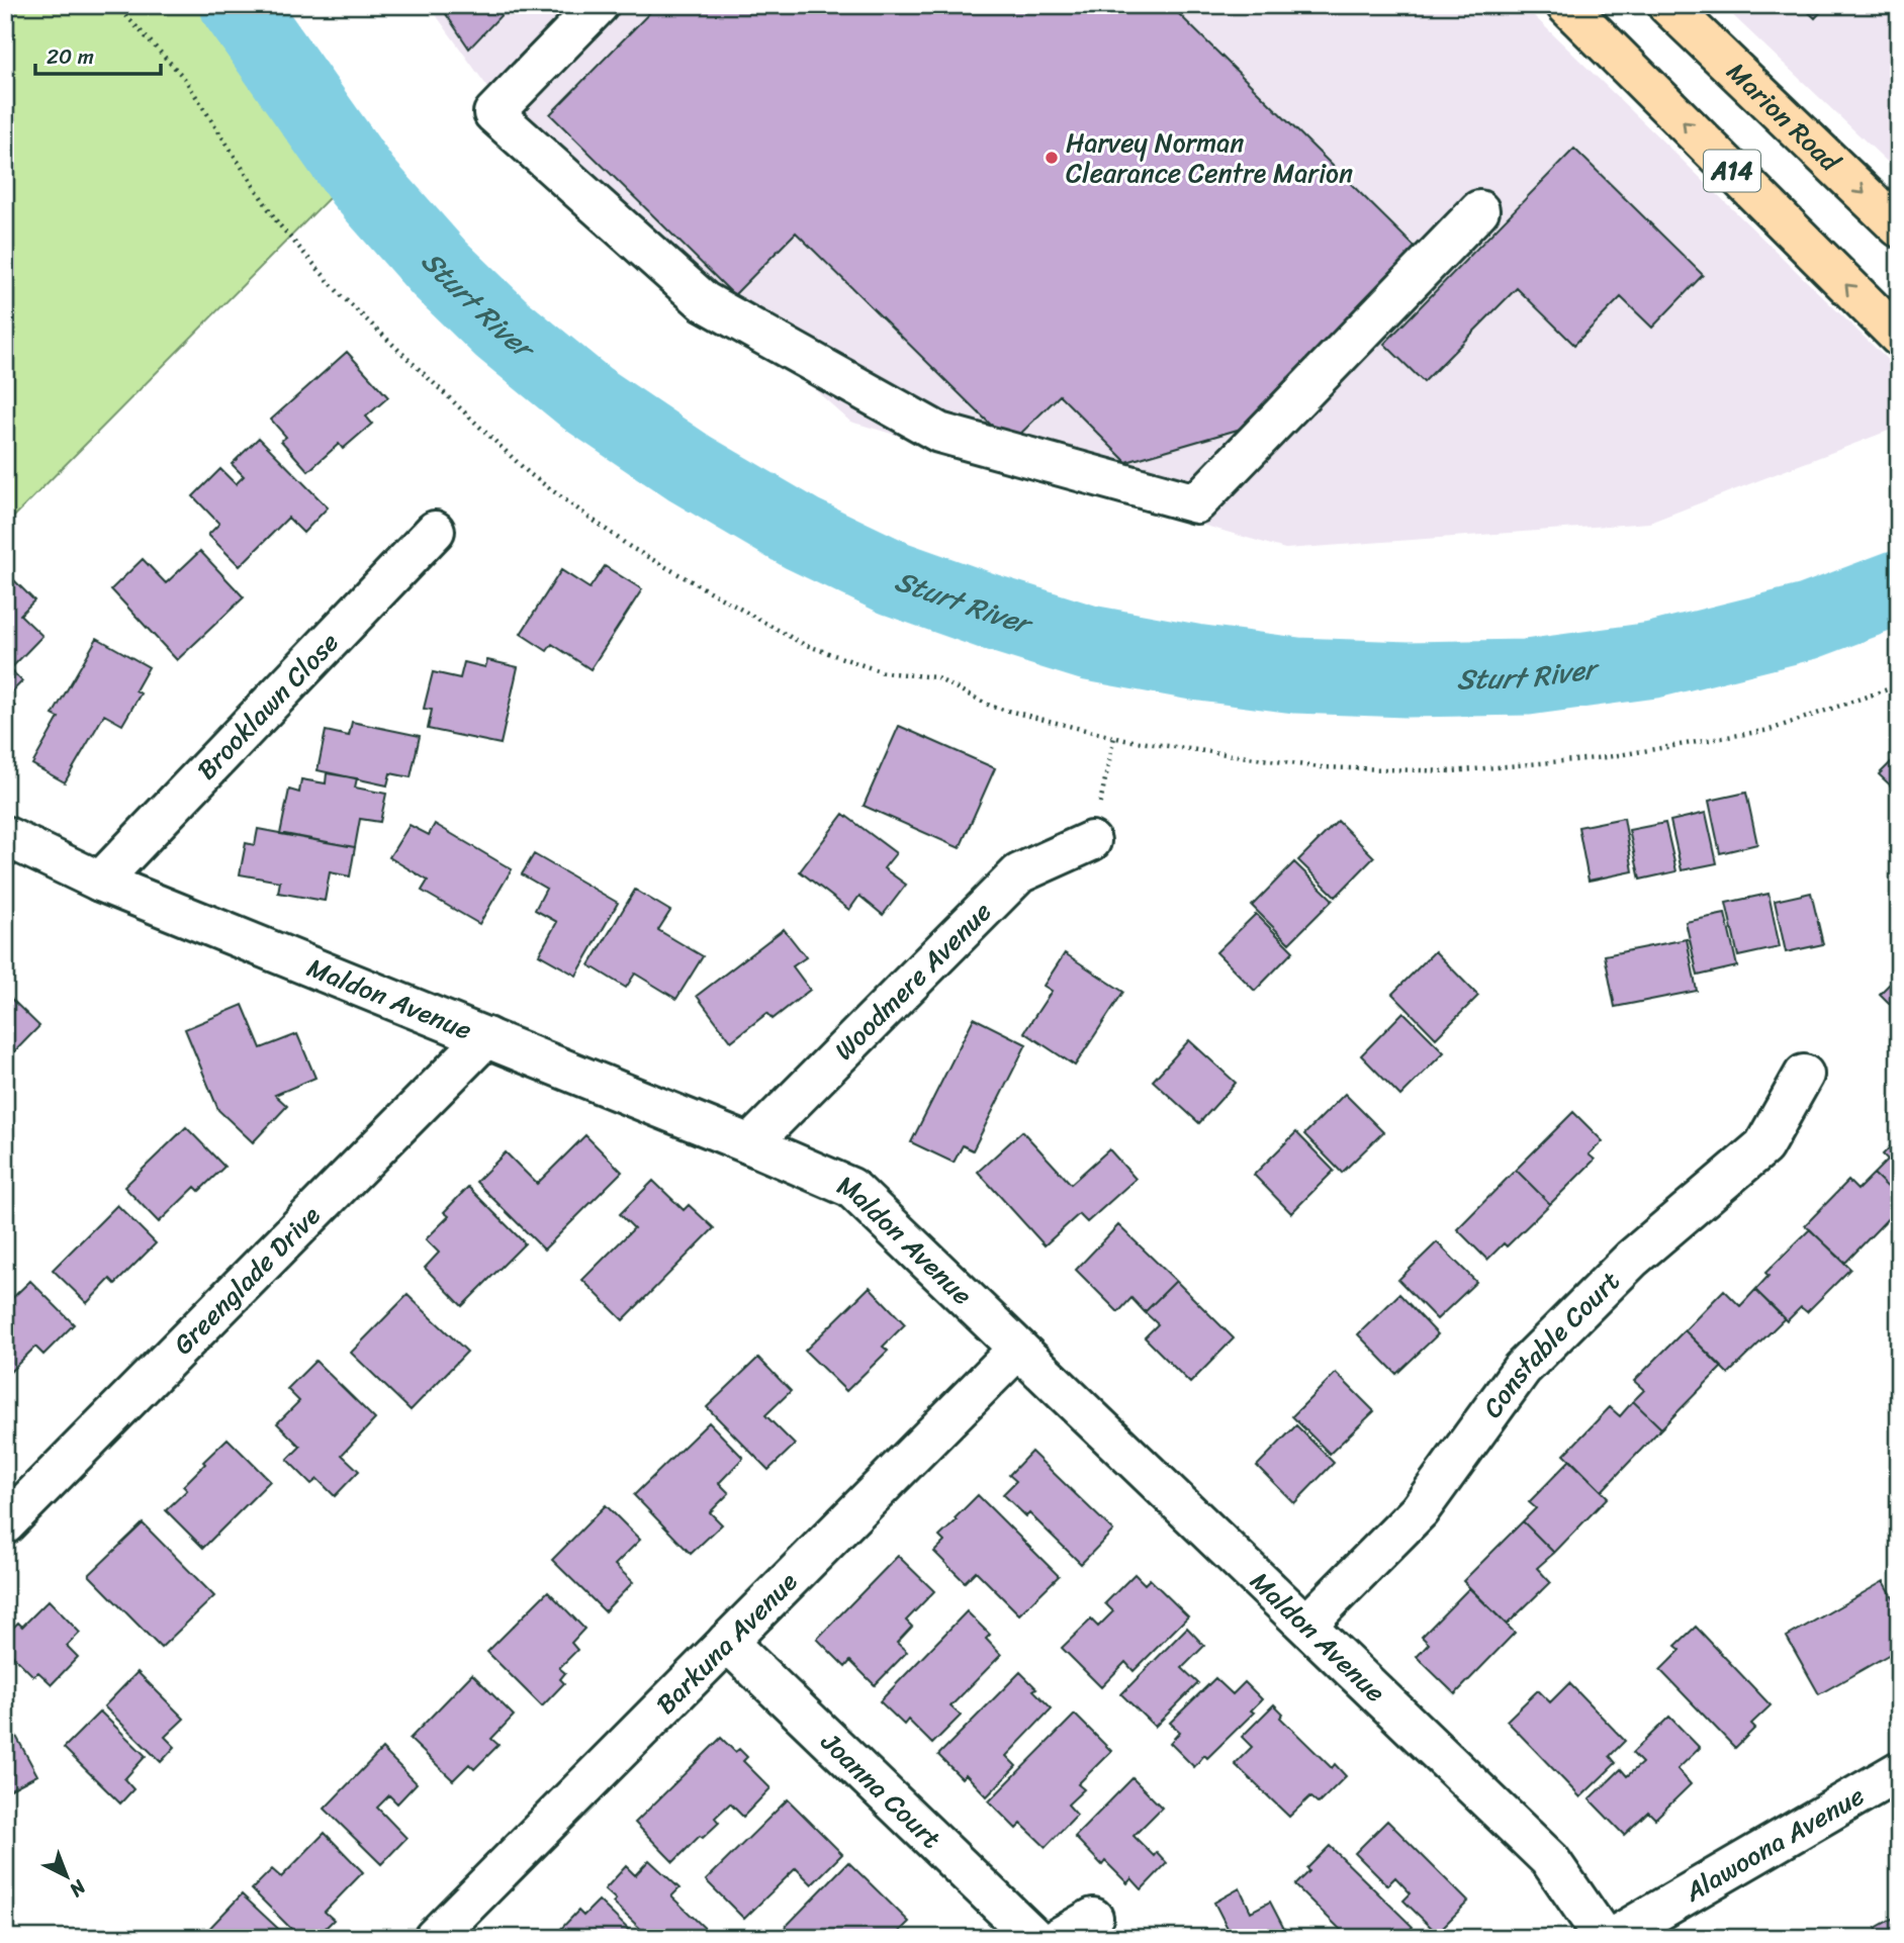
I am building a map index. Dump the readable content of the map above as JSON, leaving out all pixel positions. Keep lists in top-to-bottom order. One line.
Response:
{"streets":{"main road":["Marion Road","A14"],"street":["Brooklawn Close","Woodmere Avenue","Maldon Avenue","Greenglade Drive","Constable Court","Barkuna Avenue","Joanna Court","Alawoona Avenue"]},"crossings":[["Brooklawn Close","Maldon Avenue"],["Woodmere Avenue","Maldon Avenue"],["Maldon Avenue","Greenglade Drive"],["Maldon Avenue","Constable Court"],["Maldon Avenue","Barkuna Avenue"],["Barkuna Avenue","Joanna Court"]],"water":["Sturt River"],"places":["Harvey Norman Clearance Centre Marion"],"scale_bar":"20 m","north":"bottom right"}
